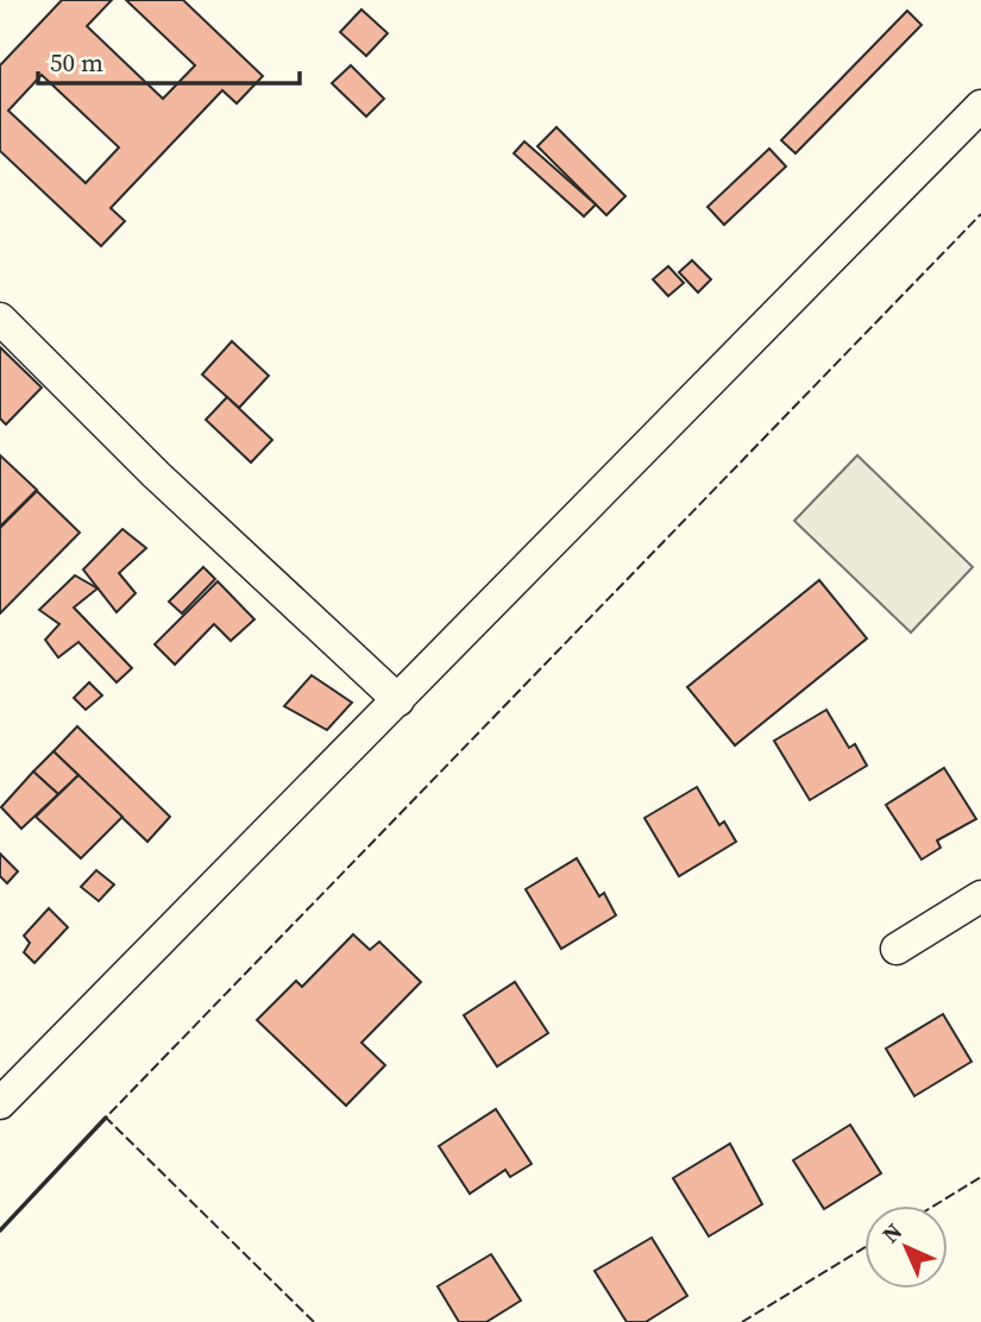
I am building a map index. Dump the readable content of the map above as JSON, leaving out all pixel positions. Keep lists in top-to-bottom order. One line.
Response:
{"scale_bar":"50 m","north":"top left"}
